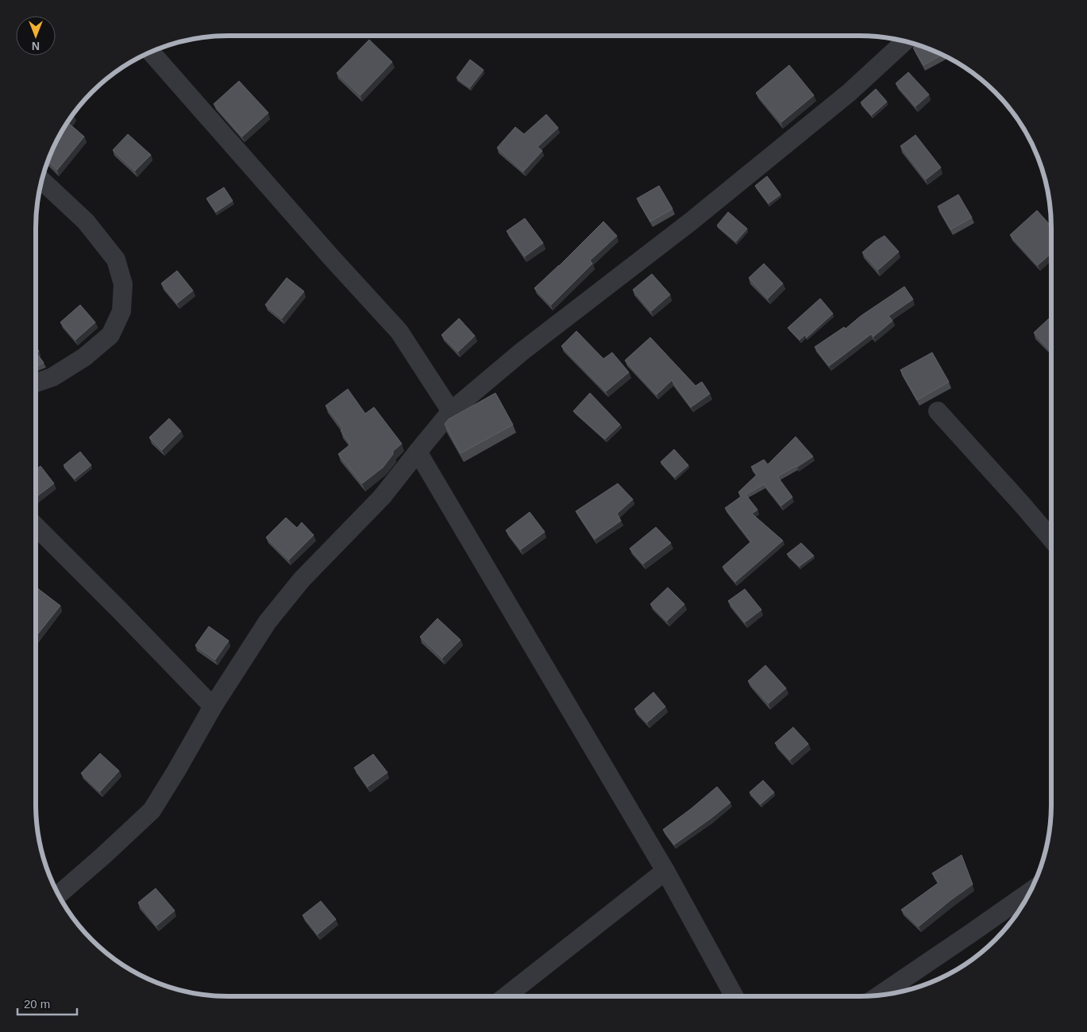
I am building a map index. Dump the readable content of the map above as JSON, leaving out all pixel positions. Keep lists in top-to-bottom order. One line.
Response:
{"scale_bar":"20 m","north":"bottom"}
